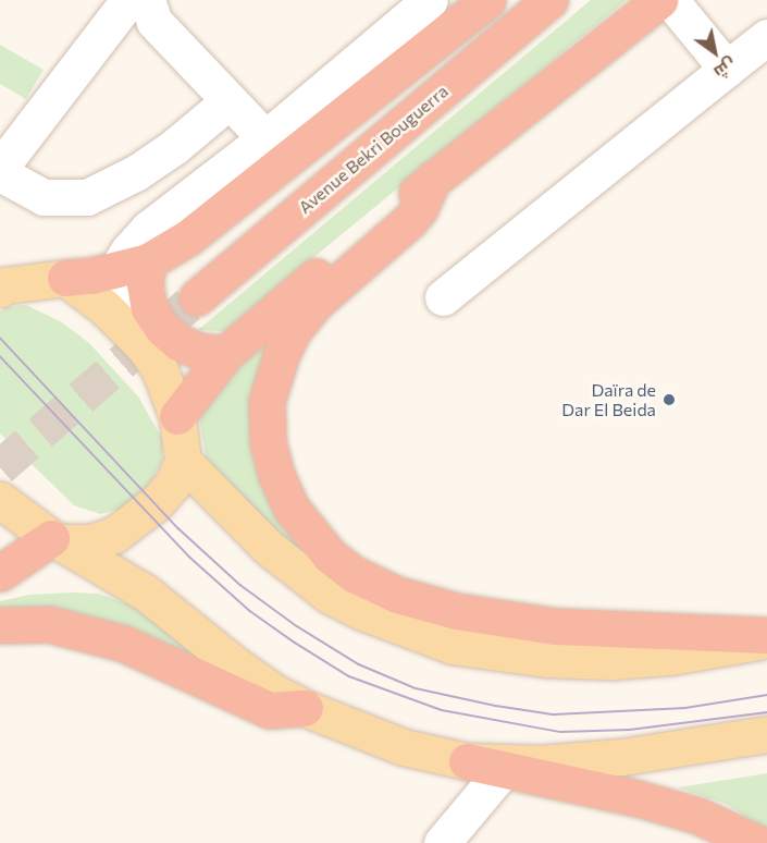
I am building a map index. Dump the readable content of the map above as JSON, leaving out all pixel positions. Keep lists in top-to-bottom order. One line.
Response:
{"streets":{"highway":["Avenue Bekri Bouguerra"]},"places":["Daïra de Dar El Beida"],"north":"bottom right"}
